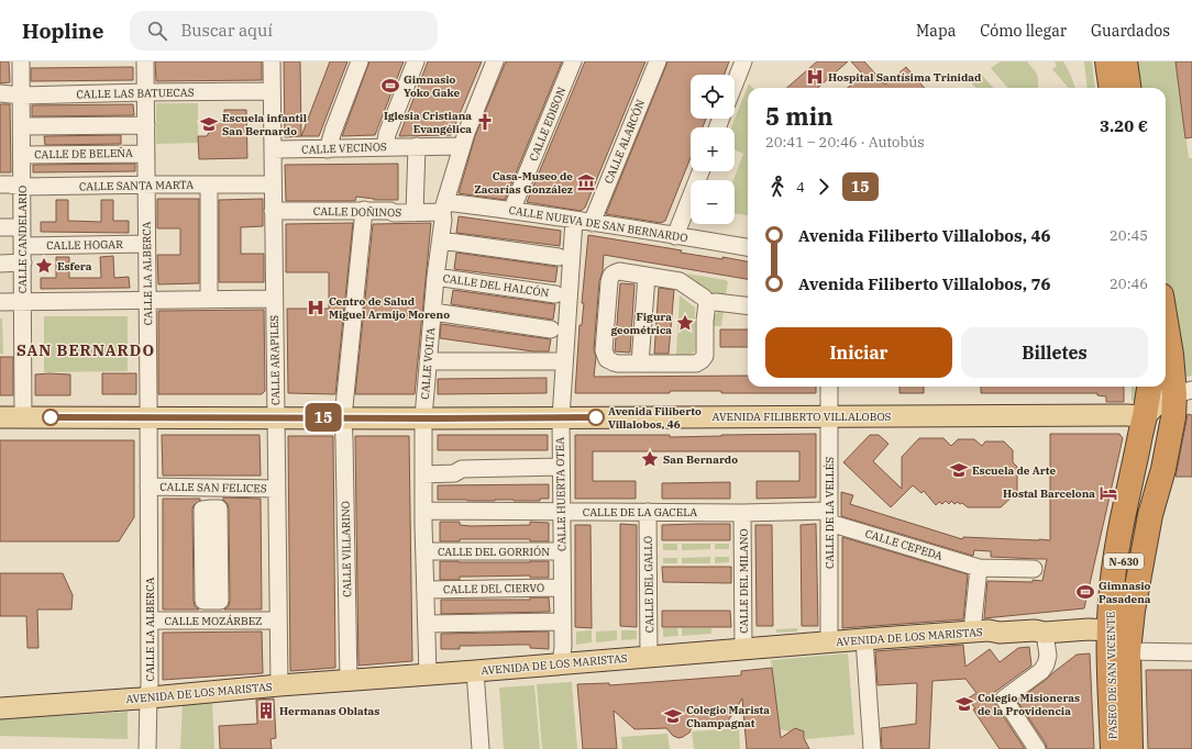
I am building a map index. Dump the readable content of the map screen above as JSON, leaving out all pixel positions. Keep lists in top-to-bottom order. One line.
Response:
{"streets":{"highway":["PASEO DE SAN VICENTE"],"main road":["AVENIDA FILIBERTO VILLALOBOS","AVENIDA DE LOS MARISTAS"],"street":["CALLE LAS BATUECAS","CALLE EDISON","CALLE ALARCÓN","CALLE VECINOS","CALLE DE BELEÑA","CALLE SANTA MARTA","CALLE DOÑINOS","CALLE NUEVA DE SAN BERNARDO","CALLE CANDELARIO","CALLE HOGAR","CALLE LA ALBERCA","CALLE DEL HALCÓN","CALLE ARAPILES","CALLE VOLTA","CALLE SAN FELICES","CALLE HUERTA OTEA","CALLE DE LA GACELA","CALLE DE LA VELLÉS","CALLE CEPEDA","CALLE VILLARINO","CALLE DEL GORRIÓN","CALLE DEL MILANO","CALLE DEL GALLO","CALLE DEL CIERVO","CALLE MOZÁRBEZ"]},"crossings":[["CALLE LAS BATUECAS","CALLE CANDELARIO"],["CALLE LAS BATUECAS","CALLE LA ALBERCA"],["CALLE LAS BATUECAS","CALLE ARAPILES"],["CALLE EDISON","CALLE NUEVA DE SAN BERNARDO"],["CALLE ALARCÓN","CALLE NUEVA DE SAN BERNARDO"],["CALLE VECINOS","CALLE ARAPILES"],["CALLE VECINOS","CALLE VOLTA"],["CALLE DE BELEÑA","CALLE CANDELARIO"],["CALLE DE BELEÑA","CALLE LA ALBERCA"],["CALLE SANTA MARTA","CALLE CANDELARIO"],["CALLE SANTA MARTA","CALLE LA ALBERCA"],["CALLE SANTA MARTA","CALLE ARAPILES"],["CALLE DOÑINOS","CALLE NUEVA DE SAN BERNARDO"],["CALLE DOÑINOS","CALLE ARAPILES"],["CALLE DOÑINOS","CALLE VOLTA"],["CALLE DOÑINOS","CALLE VILLARINO"],["CALLE NUEVA DE SAN BERNARDO","CALLE VOLTA"],["CALLE NUEVA DE SAN BERNARDO","CALLE HUERTA OTEA"],["CALLE CANDELARIO","CALLE HOGAR"],["CALLE CANDELARIO","AVENIDA FILIBERTO VILLALOBOS"],["CALLE HOGAR","CALLE LA ALBERCA"],["CALLE LA ALBERCA","AVENIDA FILIBERTO VILLALOBOS"],["CALLE LA ALBERCA","CALLE SAN FELICES"],["CALLE LA ALBERCA","CALLE MOZÁRBEZ"],["CALLE LA ALBERCA","AVENIDA DE LOS MARISTAS"],["CALLE DEL HALCÓN","CALLE VOLTA"],["CALLE ARAPILES","AVENIDA FILIBERTO VILLALOBOS"],["CALLE ARAPILES","CALLE SAN FELICES"],["CALLE ARAPILES","CALLE MOZÁRBEZ"],["CALLE ARAPILES","AVENIDA DE LOS MARISTAS"],["CALLE VOLTA","AVENIDA FILIBERTO VILLALOBOS"],["CALLE VOLTA","CALLE DE LA GACELA"],["CALLE VOLTA","CALLE DEL GORRIÓN"],["CALLE VOLTA","CALLE DEL CIERVO"],["CALLE VOLTA","AVENIDA DE LOS MARISTAS"],["AVENIDA FILIBERTO VILLALOBOS","CALLE HUERTA OTEA"],["AVENIDA FILIBERTO VILLALOBOS","CALLE DE LA VELLÉS"],["AVENIDA FILIBERTO VILLALOBOS","CALLE VILLARINO"],["AVENIDA FILIBERTO VILLALOBOS","PASEO DE SAN VICENTE"],["CALLE HUERTA OTEA","CALLE DE LA GACELA"],["CALLE HUERTA OTEA","CALLE DEL GORRIÓN"],["CALLE HUERTA OTEA","CALLE DEL CIERVO"],["CALLE HUERTA OTEA","AVENIDA DE LOS MARISTAS"],["CALLE DE LA GACELA","CALLE DE LA VELLÉS"],["CALLE DE LA GACELA","CALLE CEPEDA"],["CALLE DE LA GACELA","CALLE DEL MILANO"],["CALLE DE LA GACELA","CALLE DEL GALLO"],["CALLE DE LA VELLÉS","CALLE CEPEDA"],["CALLE DE LA VELLÉS","AVENIDA DE LOS MARISTAS"],["CALLE VILLARINO","AVENIDA DE LOS MARISTAS"],["CALLE DEL MILANO","AVENIDA DE LOS MARISTAS"],["CALLE DEL GALLO","AVENIDA DE LOS MARISTAS"],["AVENIDA DE LOS MARISTAS","PASEO DE SAN VICENTE"]],"districts":["SAN BERNARDO"],"places":{"hospital":["Hospital Santísima Trinidad","Centro de Salud Miguel Armijo Moreno"],"sports":["Gimnasio Yoko Gake","Gimnasio Pasadena"],"church":["Iglesia Cristiana Evangélica"],"school or university":["Escuela infantil San Bernardo","Escuela de Arte","Colegio Misioneras de la Providencia","Colegio Marista Champagnat"],"museum":["Casa-Museo de Zacarías González"],"place":["Esfera","Figura geométrica","San Bernardo"],"other":["Avenida Filiberto Villalobos, 46"],"hotel":["Hostal Barcelona"],"building":["Hermanas Oblatas"]},"lines":["bus line 15"],"page":{"header":"Hopline","search":"Buscar aquí","nav":["Mapa","Cómo llegar","Guardados"],"on_map":"15","map_buttons":["+","−"],"heading":["5 min","20:41 – 20:46 · Autobús","3.20 €"],"legs":["4","15"],"list":[{"name":"Avenida Filiberto Villalobos, 46","value":"20:45"},{"name":"Avenida Filiberto Villalobos, 76","value":"20:46"}],"buttons":["Iniciar","Billetes"]}}
